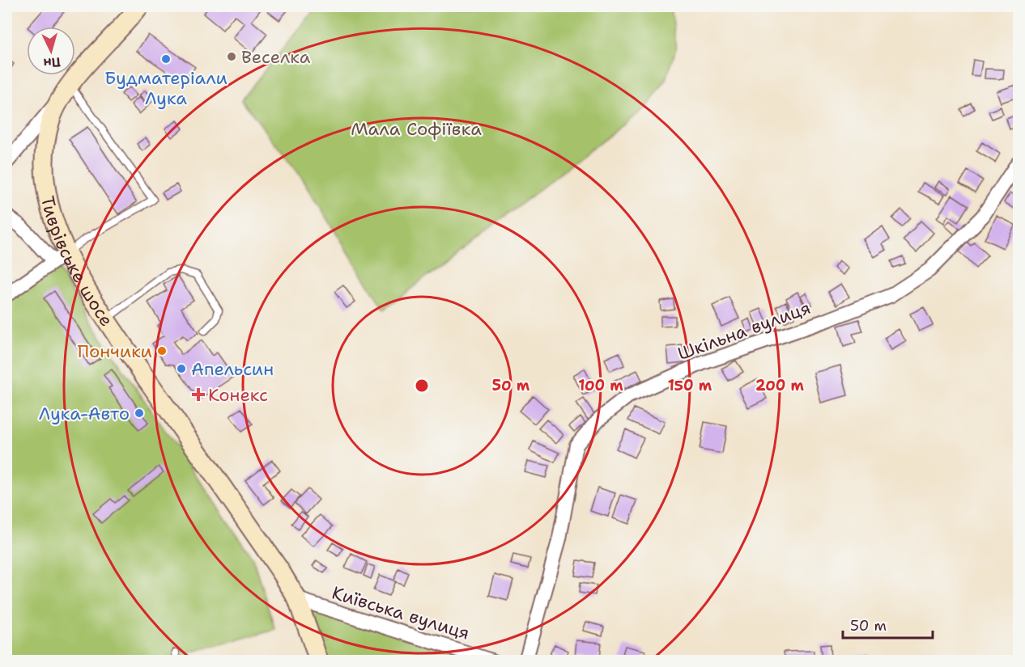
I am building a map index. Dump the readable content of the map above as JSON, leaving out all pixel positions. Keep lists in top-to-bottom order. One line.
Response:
{"streets":{"main road":["Тиврівське шосе"],"street":["Шкільна вулиця","Київська вулиця"]},"crossings":[["Тиврівське шосе","Київська вулиця"]],"parks":["Мала Софіївка"],"places":{"other":["Веселка","Будматеріали Лука","Пончики","Апельсин","Лука-Авто"],"health":["Конекс"]},"scale_bar":"50 m","north":"bottom","rings":["50 m","100 m","150 m","200 m"]}
